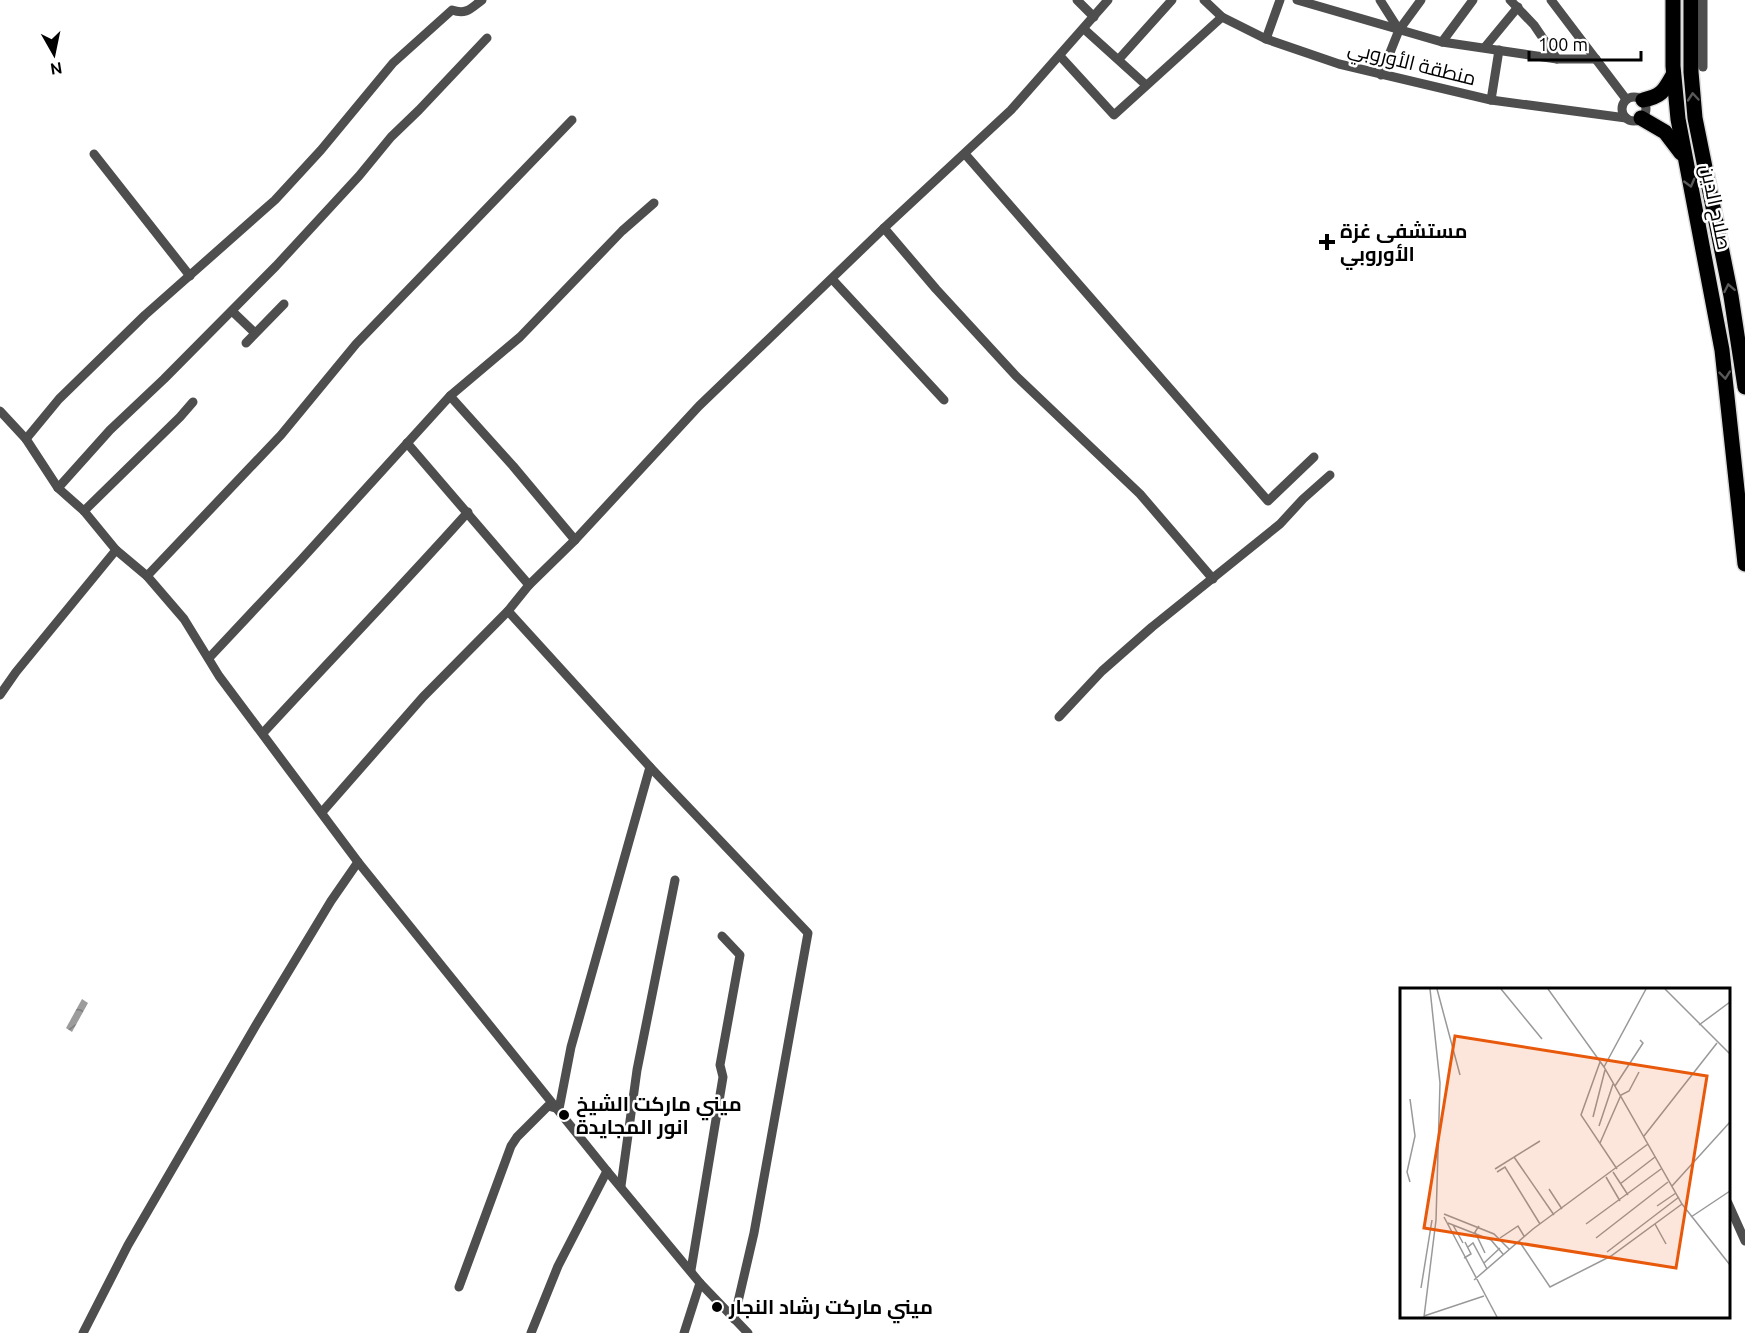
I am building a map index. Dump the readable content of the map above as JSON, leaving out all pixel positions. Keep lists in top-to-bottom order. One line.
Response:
{"streets":{"highway":["صلاح الدين"],"street":["منطقة الأوروبي"]},"places":{"health":["مستشفى غزة الأوروبي"],"other":["ميني ماركت الشيخ انور المجايدة","ميني ماركت رشاد النجار"]},"scale_bar":"100 m","north":"bottom"}
